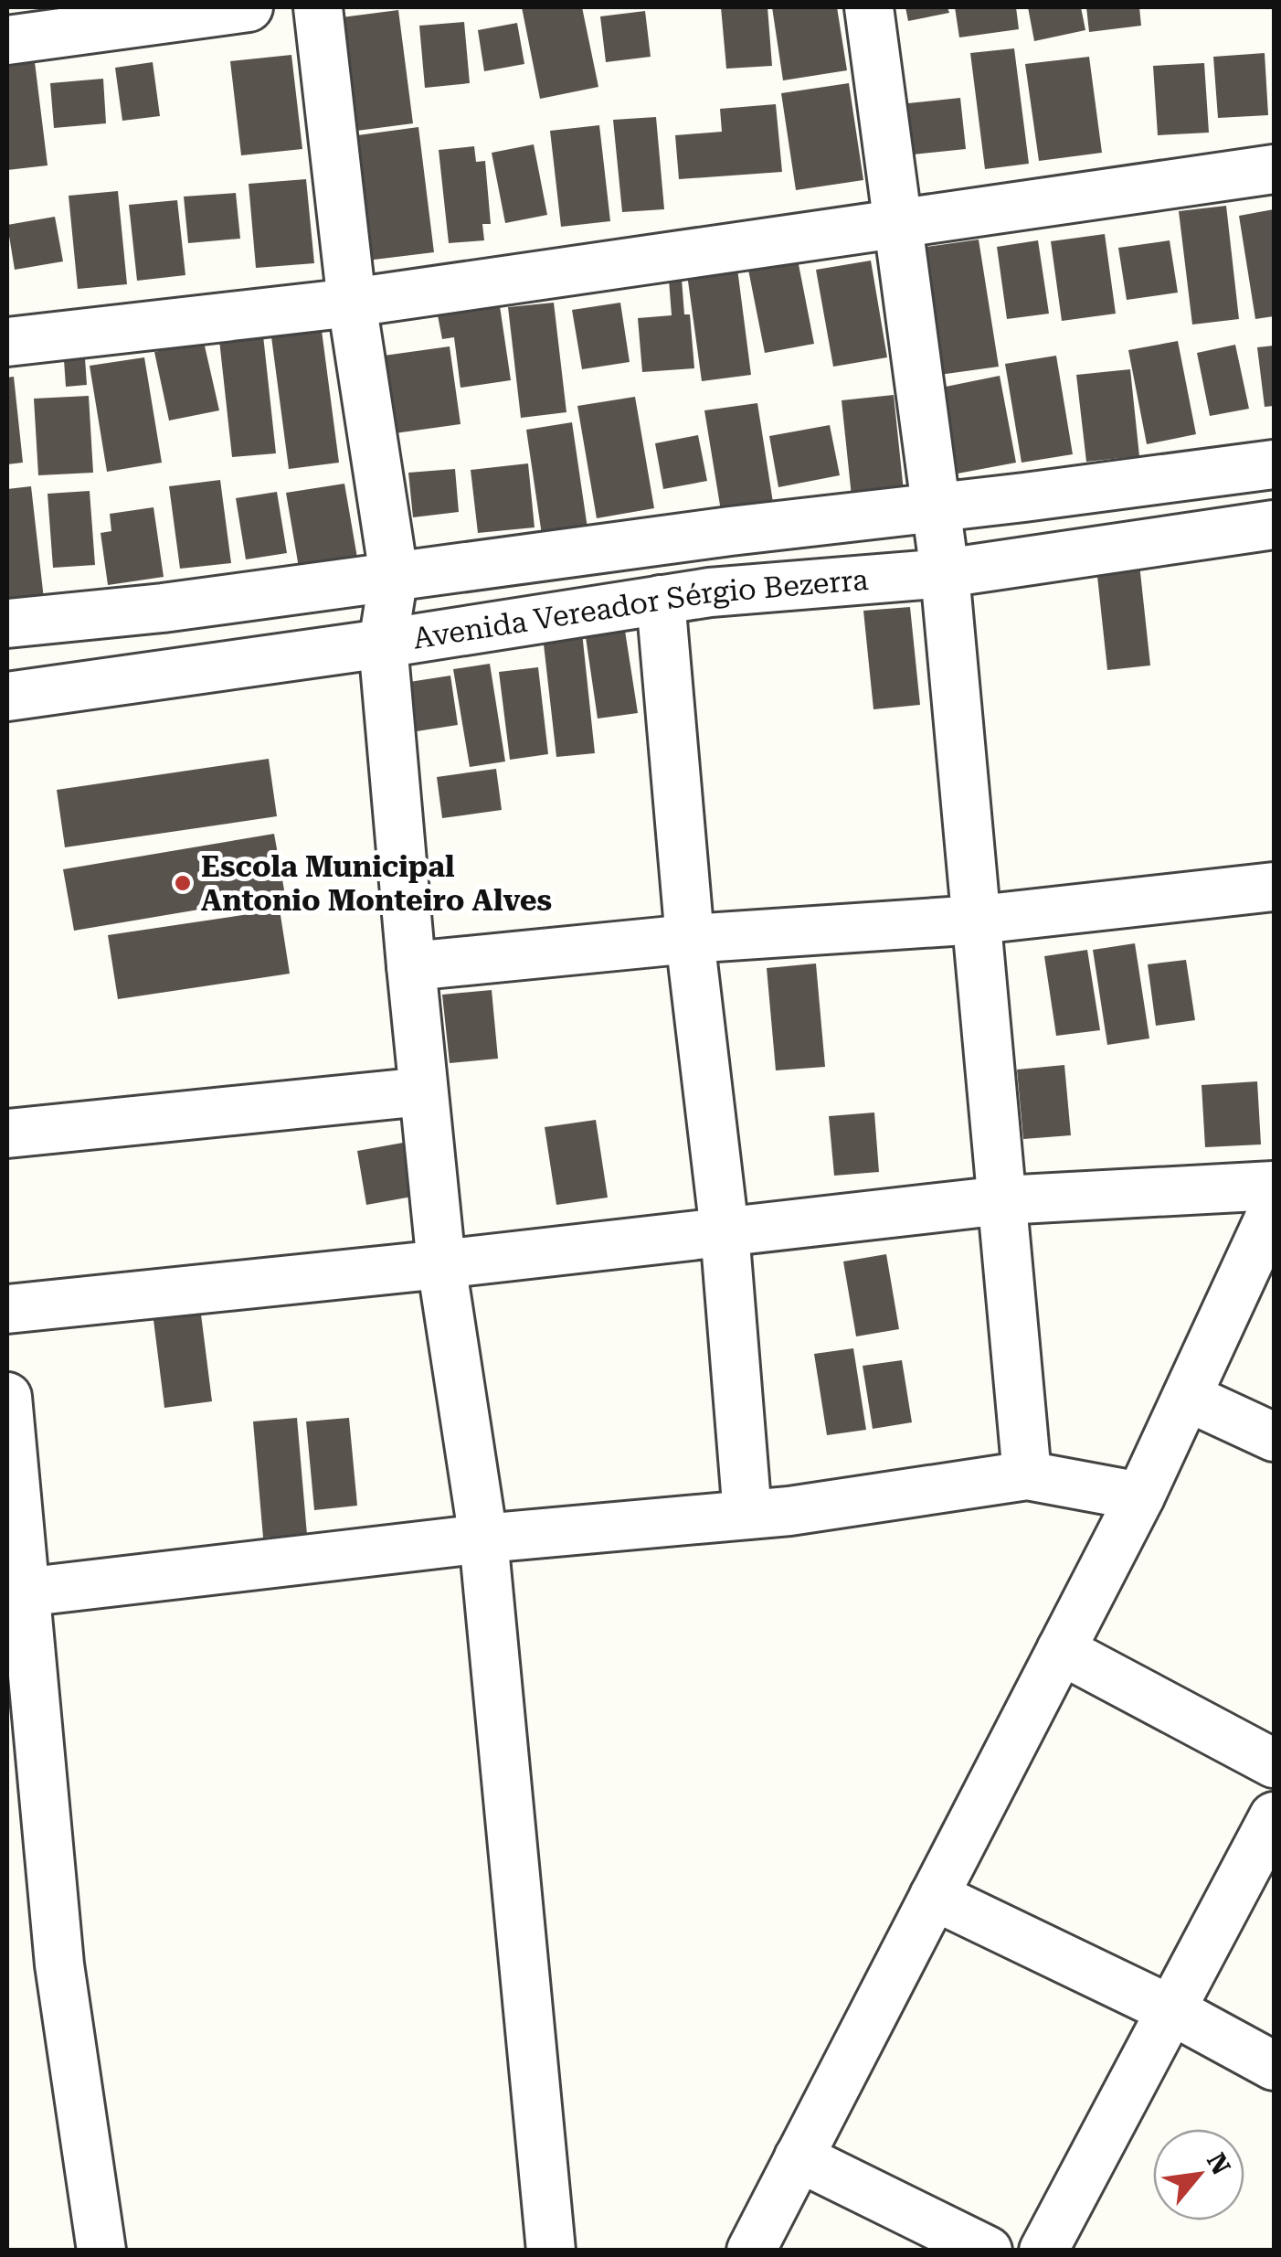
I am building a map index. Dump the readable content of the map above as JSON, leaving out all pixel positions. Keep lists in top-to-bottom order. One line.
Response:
{"streets":{"street":["Avenida Vereador Sérgio Bezerra"]},"places":["Escola Municipal Antonio Monteiro Alves"],"north":"top right"}
